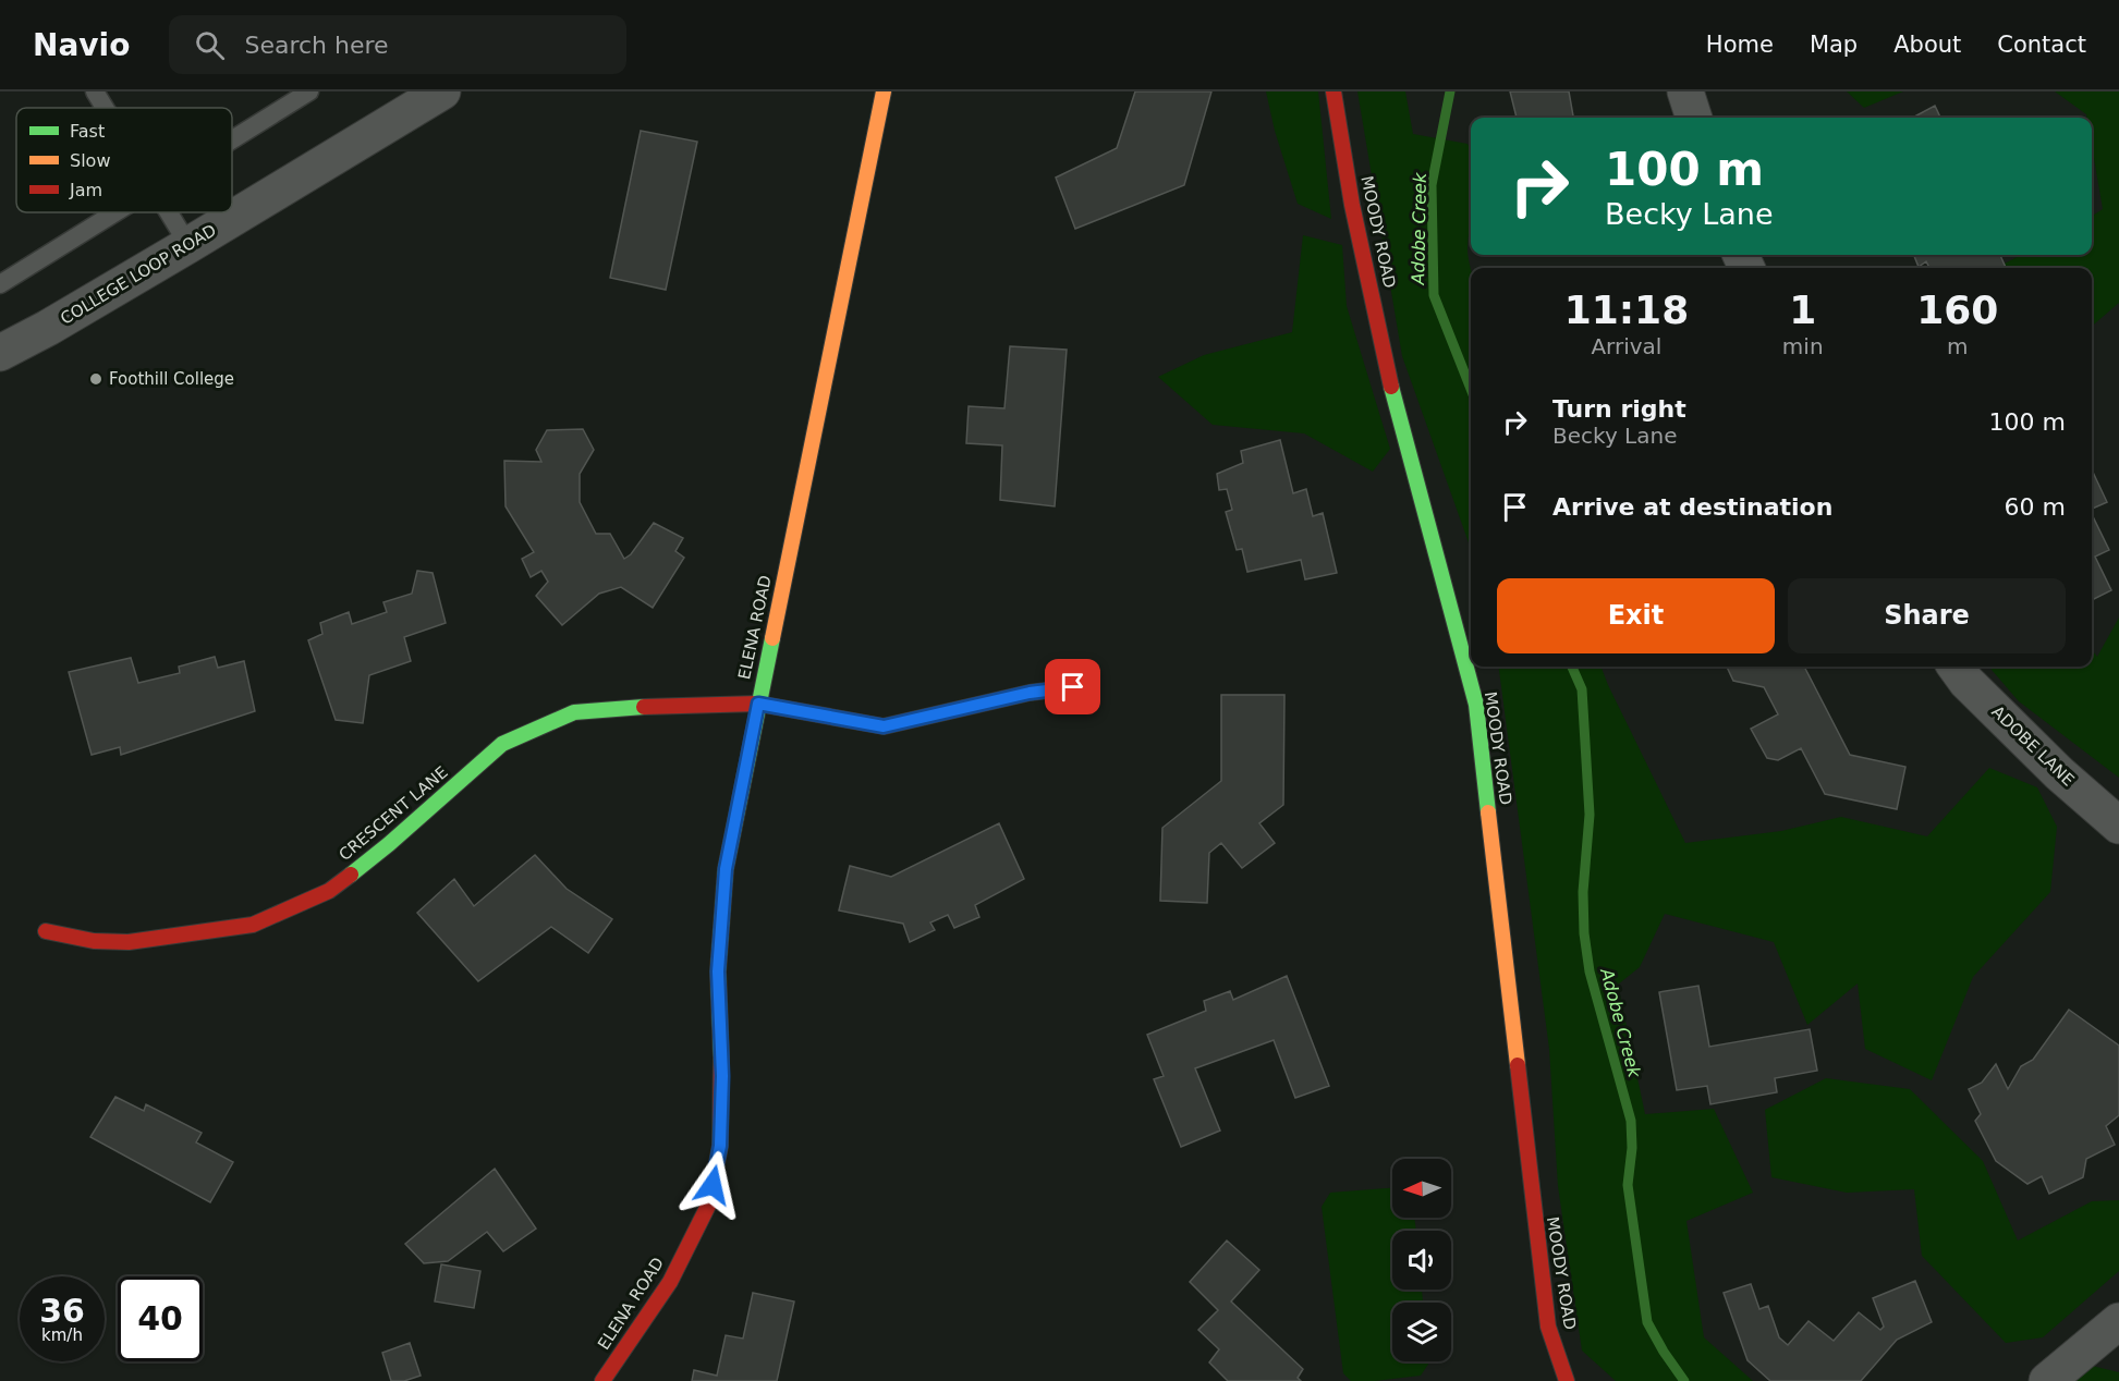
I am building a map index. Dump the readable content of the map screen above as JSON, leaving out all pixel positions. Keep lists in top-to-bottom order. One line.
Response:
{"streets":{"street":["MOODY ROAD","COLLEGE LOOP ROAD","ELENA ROAD","ADOBE LANE","CRESCENT LANE"]},"crossings":[["ELENA ROAD","CRESCENT LANE"]],"water":["Adobe Creek"],"places":["Foothill College"],"legend":["Fast","Slow","Jam"],"north":"left","page":{"header":"Navio","search":"Search here","nav":["Home","Map","About","Contact"],"turn":["100 m","Becky Lane"],"eta":["11:18","Arrival","1","min","160","m"],"list":[{"name":"Turn right","note":"Becky Lane","value":"100 m"},{"name":"Arrive at destination","value":"60 m"}],"buttons":["Exit","Share"],"speed":"36 km/h","limit":"40"}}
